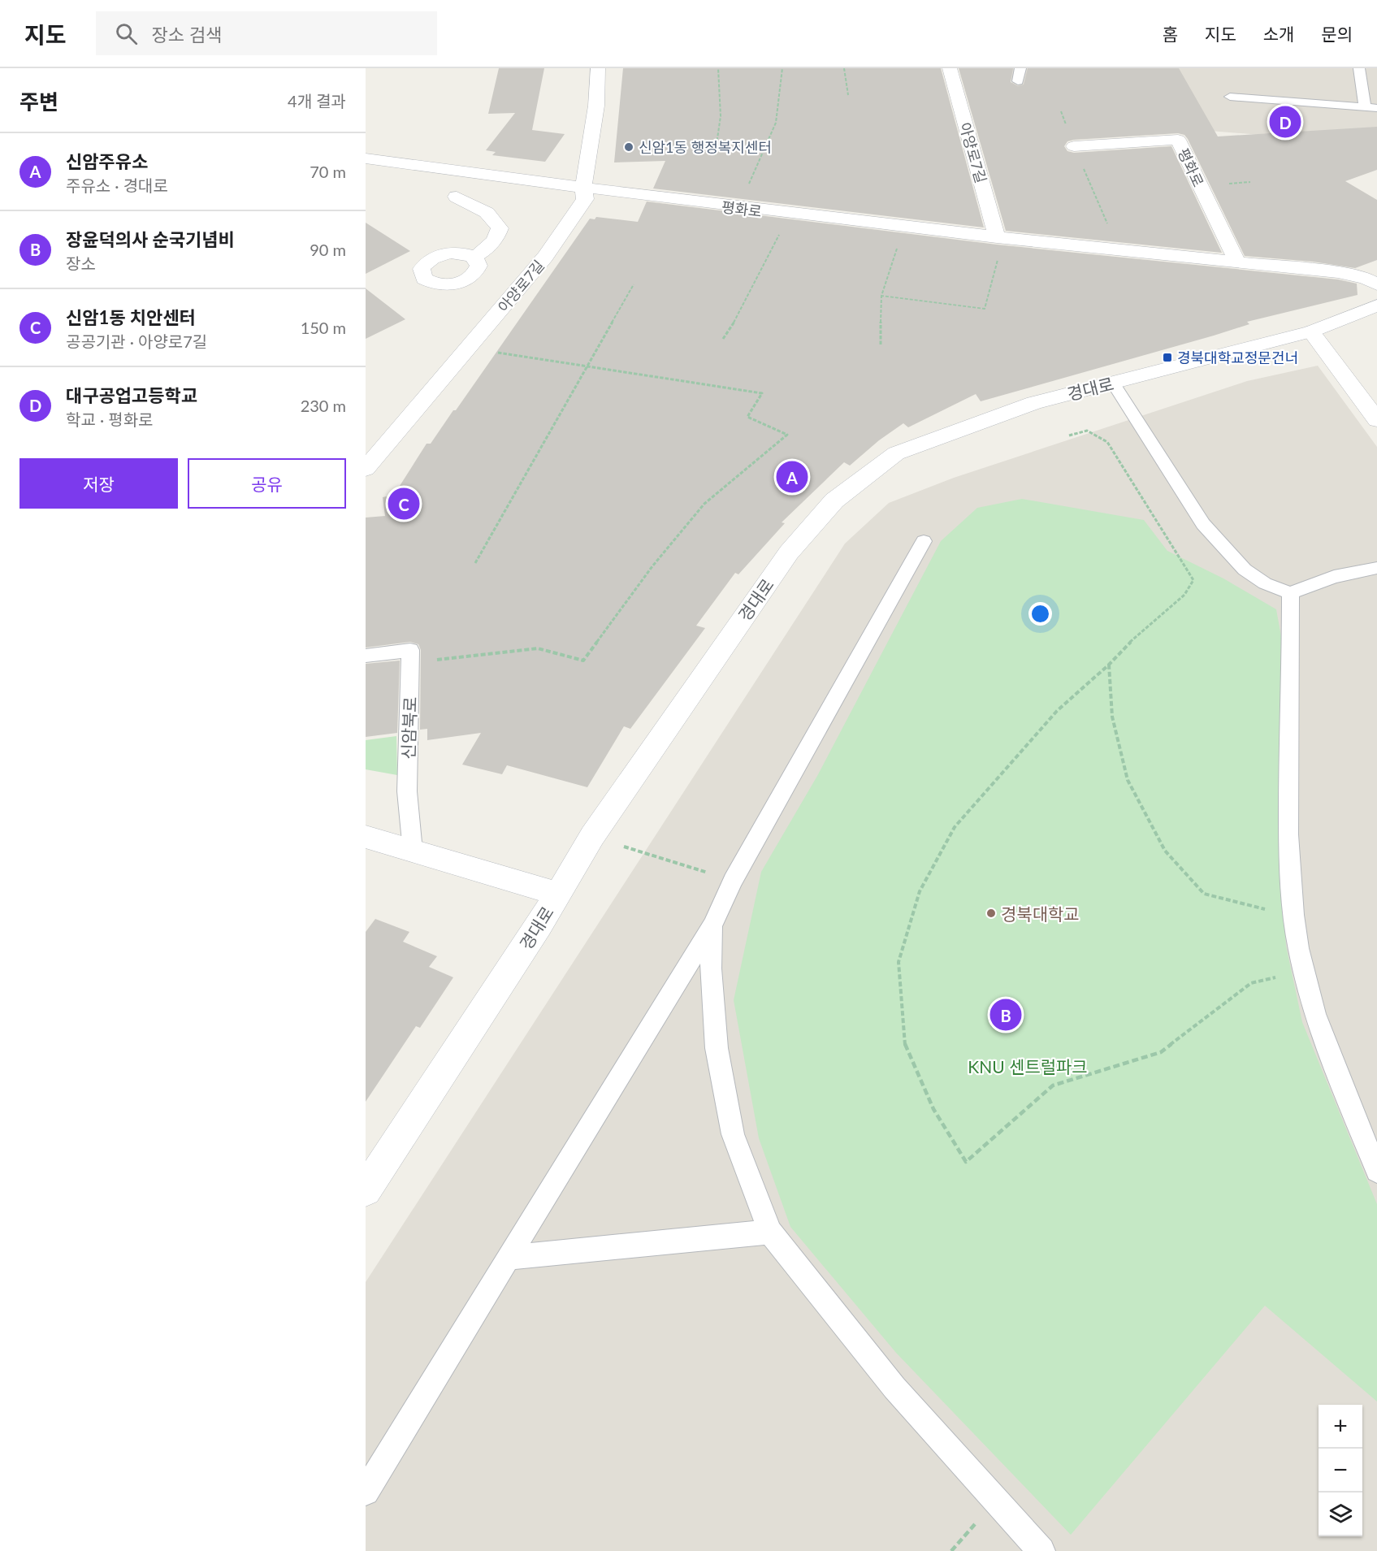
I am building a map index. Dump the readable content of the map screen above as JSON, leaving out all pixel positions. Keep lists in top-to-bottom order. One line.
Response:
{"streets":{"street":["아양로7길","평화로","경대로"],"lane":["신암북로"]},"crossings":[["아양로7길","평화로"]],"parks":["KNU 센트럴파크"],"places":{"other":["신암1동 행정복지센터","경북대학교"],"transit":["경북대학교정문건너"]},"page":{"header":"지도","search":"장소 검색","nav":["홈","지도","소개","문의"],"heading":["주변","4개 결과"],"pins":["D","A","C","B"],"list":[{"mark":"A","name":"신암주유소","note":"주유소 · 경대로","value":"70 m"},{"mark":"B","name":"장윤덕의사 순국기념비","note":"장소","value":"90 m"},{"mark":"C","name":"신암1동 치안센터","note":"공공기관 · 아양로7길","value":"150 m"},{"mark":"D","name":"대구공업고등학교","note":"학교 · 평화로","value":"230 m"}],"buttons":["저장","공유"],"map_buttons":["+","−"]}}
